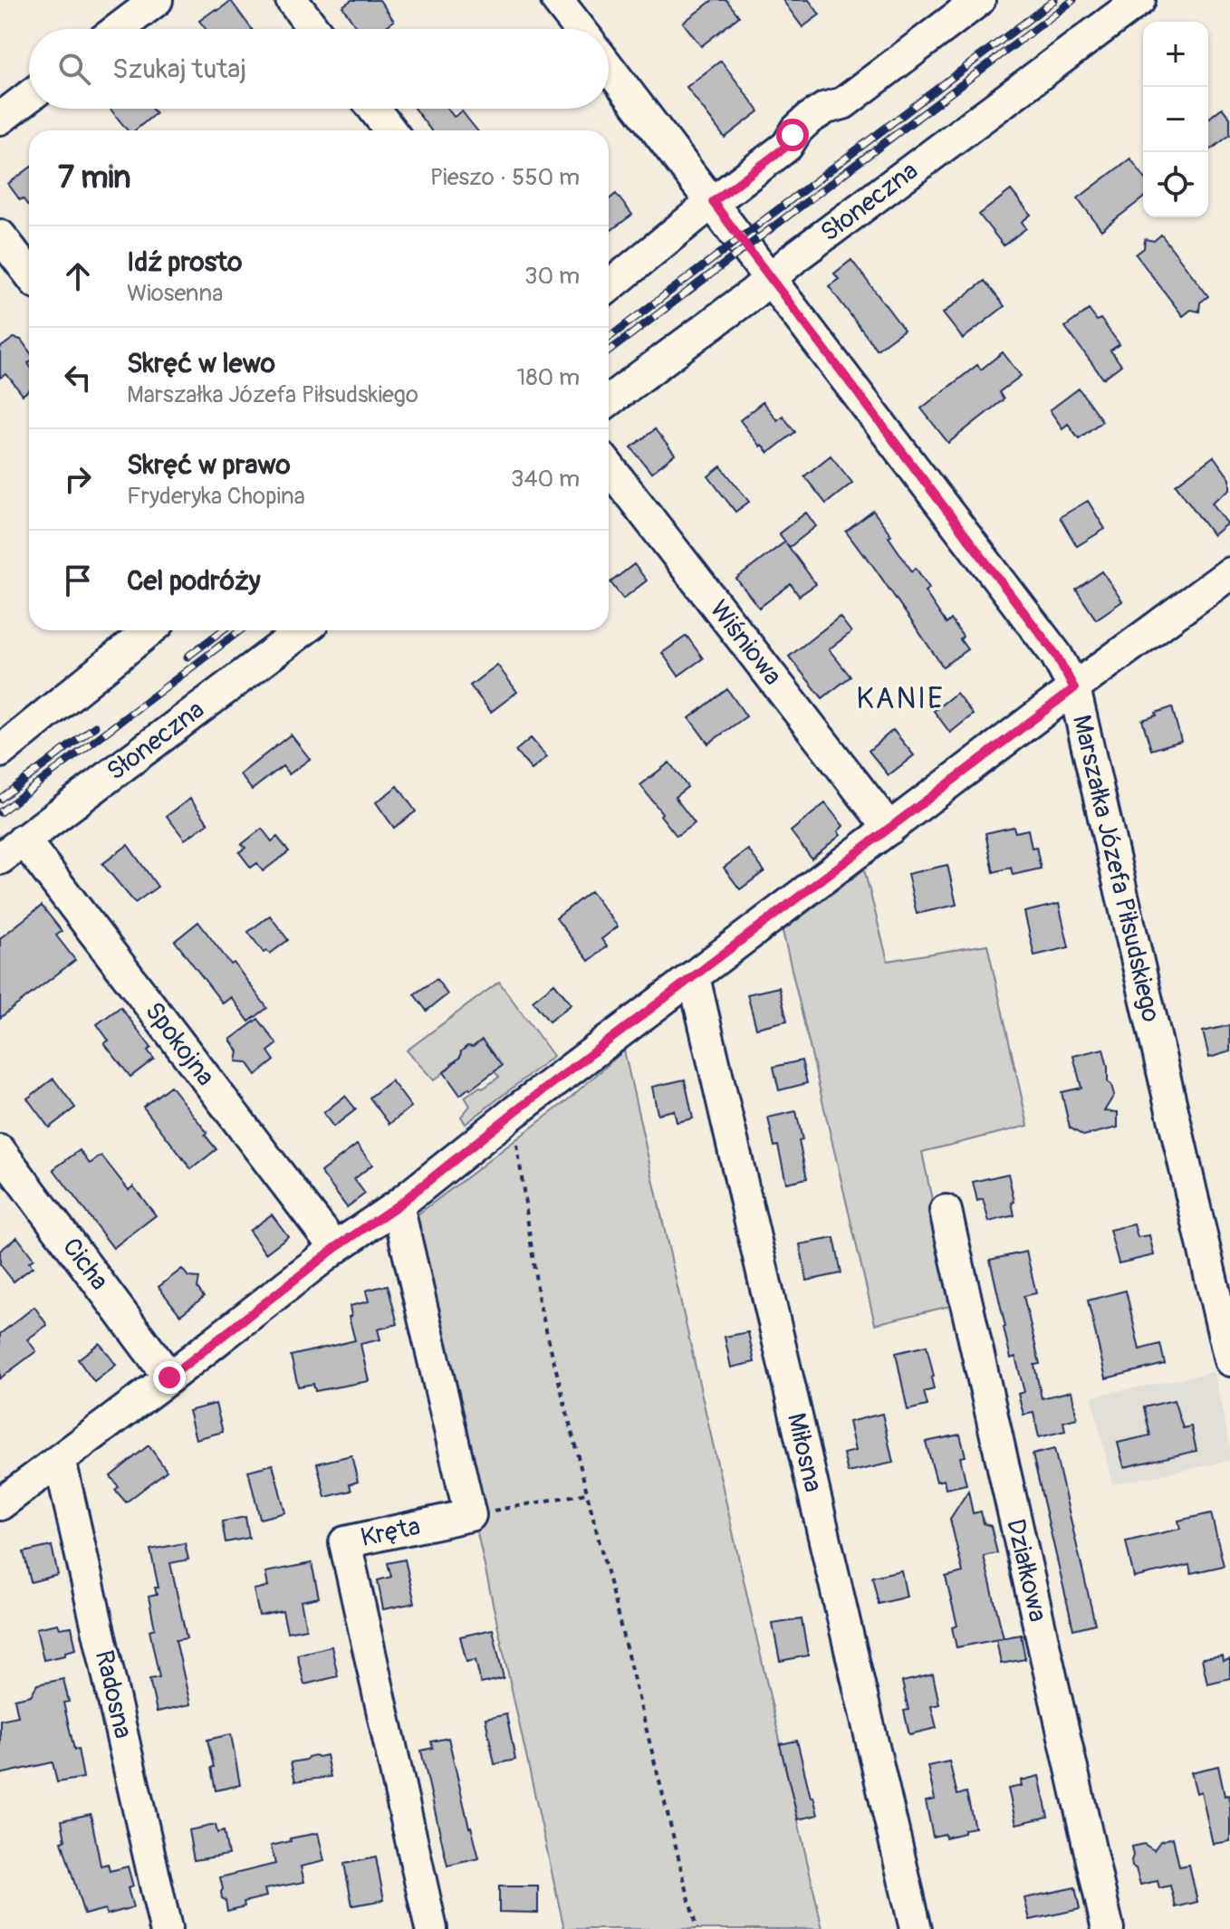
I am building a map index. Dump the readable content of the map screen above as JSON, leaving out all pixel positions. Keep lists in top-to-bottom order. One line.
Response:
{"streets":{"street":["Słoneczna","Wiśniowa","Marszałka Józefa Piłsudskiego","Spokojna","Cicha","Miłosna","Kręta","Działkowa","Radosna"]},"crossings":[["Słoneczna","Marszałka Józefa Piłsudskiego"],["Słoneczna","Spokojna"]],"districts":["KANIE"],"page":{"map_buttons":["+","−"],"search":"Szukaj tutaj","heading":["7 min","Pieszo · 550 m"],"list":[["Idź prosto","Wiosenna","30 m"],["Skręć w lewo","Marszałka Józefa Piłsudskiego","180 m"],["Skręć w prawo","Fryderyka Chopina","340 m"],"Cel podróży"]}}
